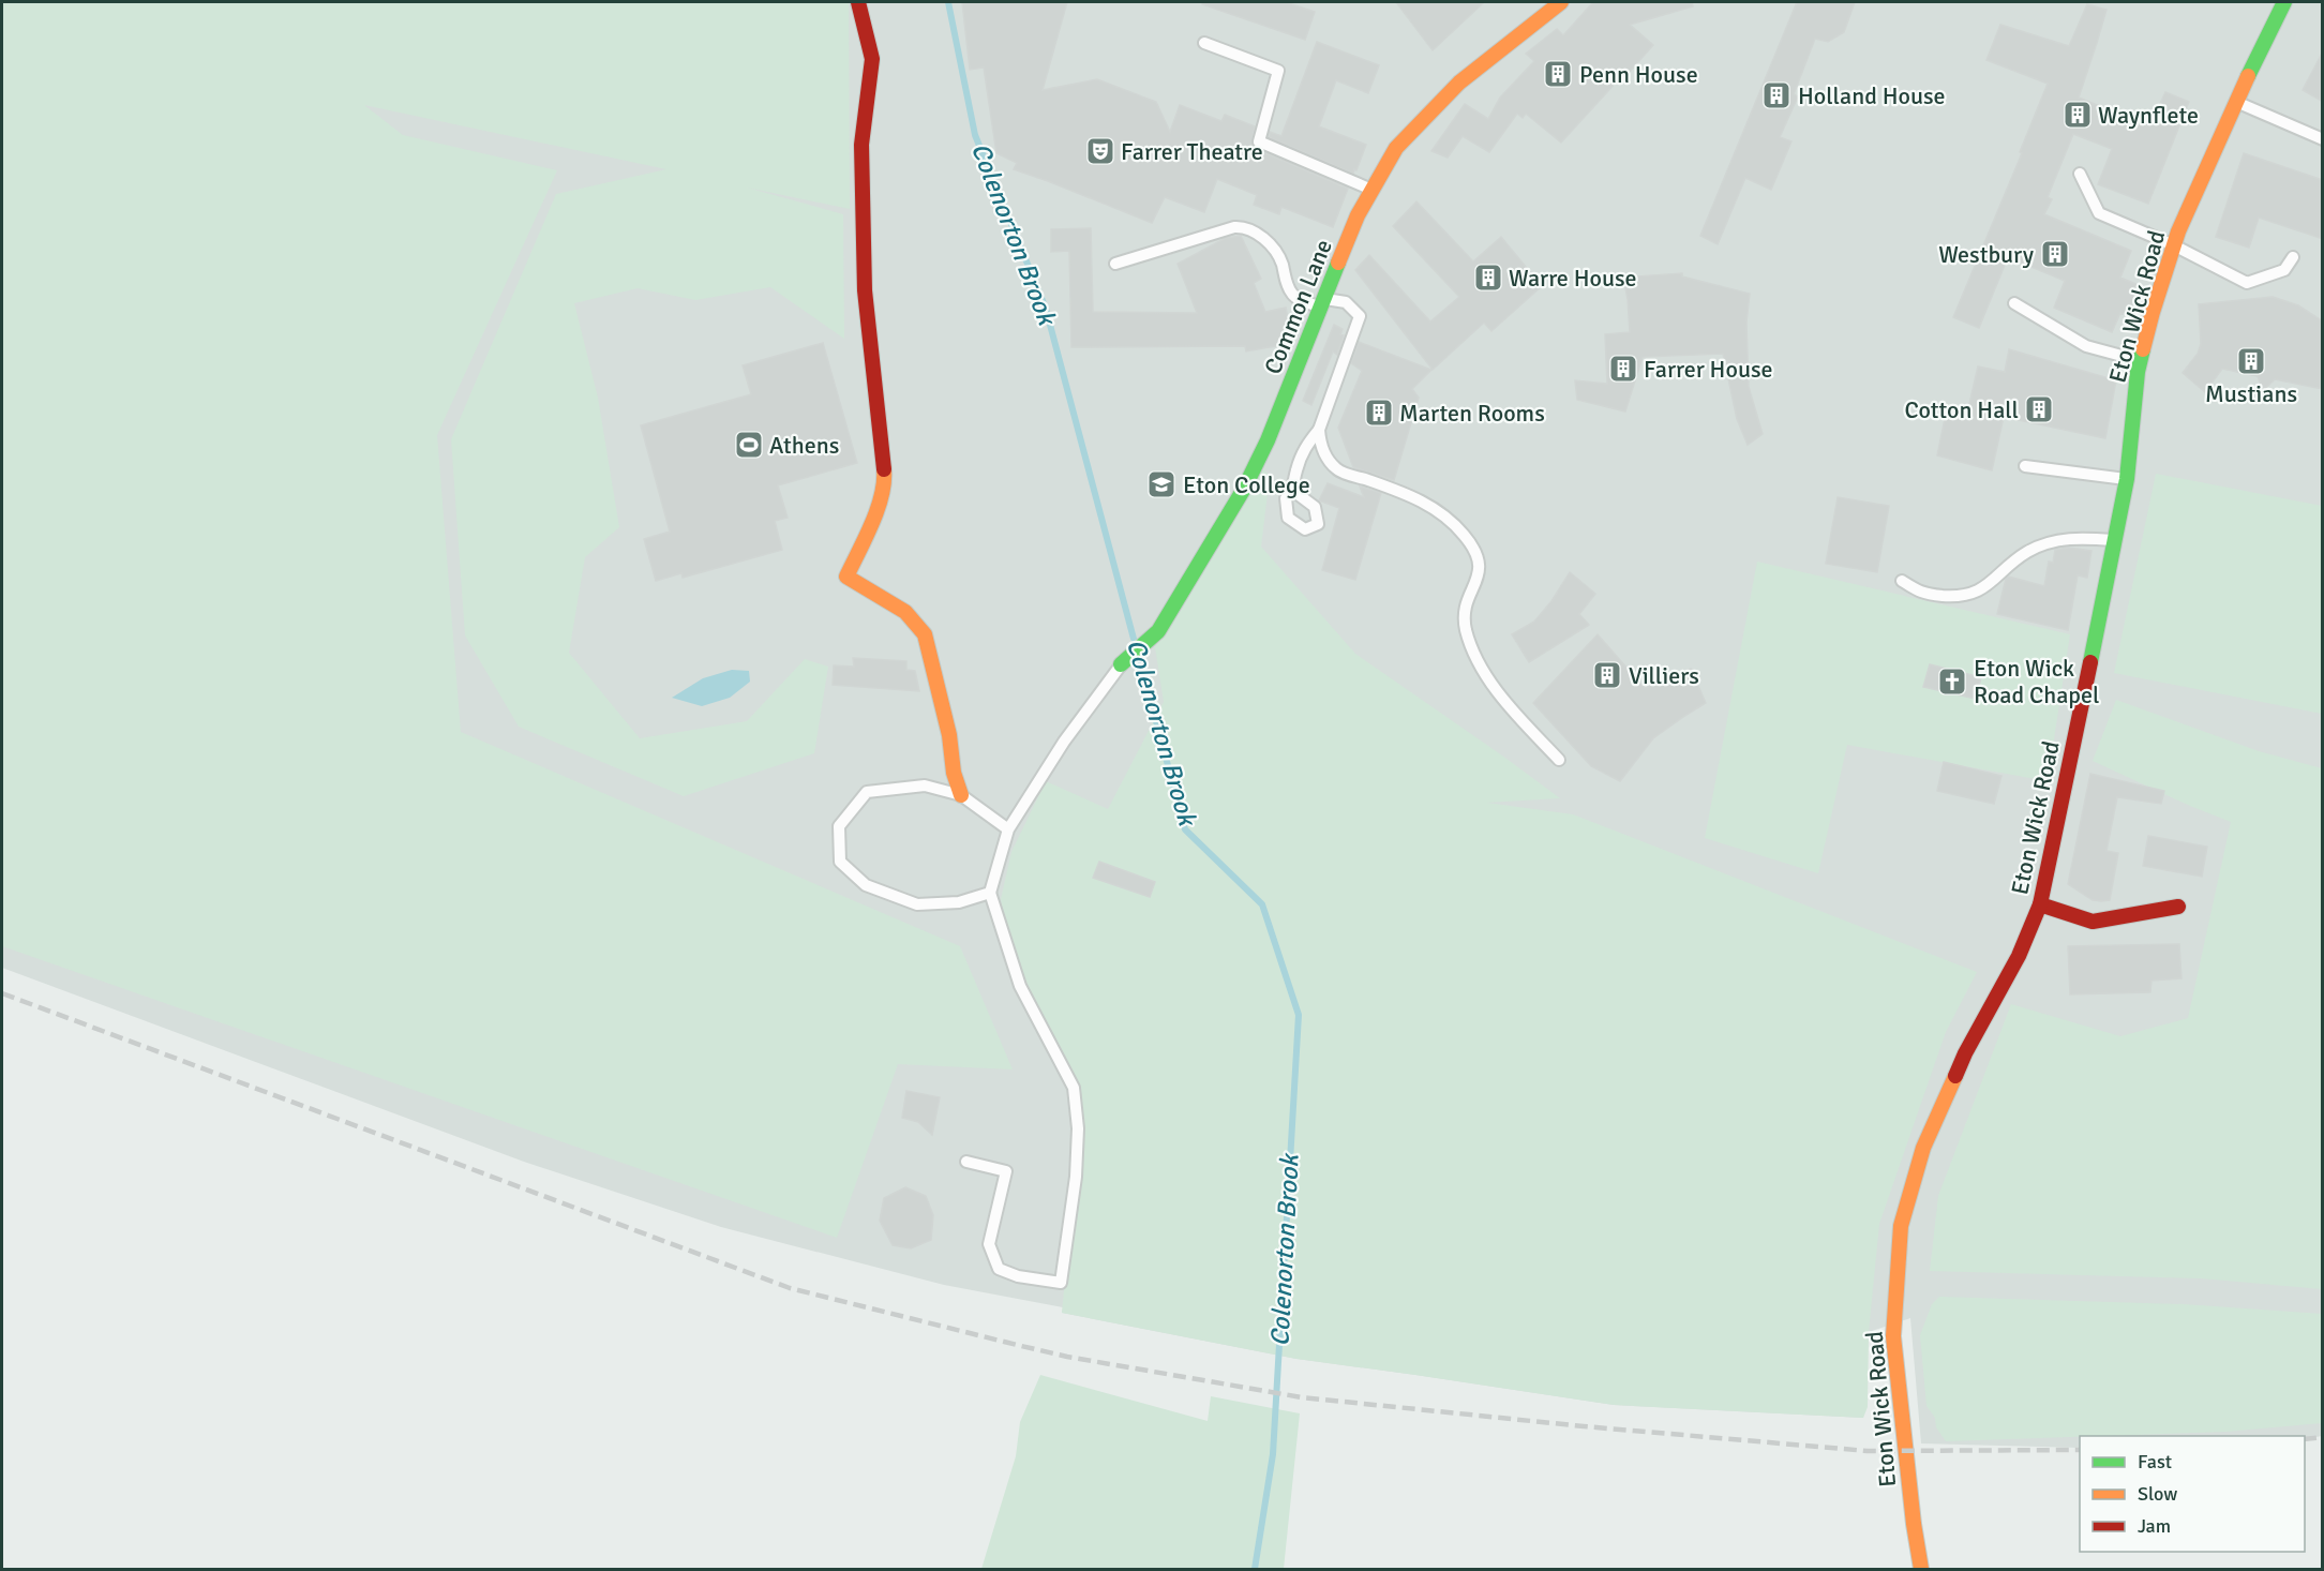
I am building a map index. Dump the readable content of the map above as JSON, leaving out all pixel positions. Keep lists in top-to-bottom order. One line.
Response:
{"streets":{"street":["Common Lane","Eton Wick Road"]},"water":["Colenorton Brook"],"places":{"building":["Penn House","Holland House","Waynflete","Westbury","Warre House","Mustians","Farrer House","Cotton Hall","Marten Rooms","Villiers"],"theatre":["Farrer Theatre"],"sports":["Athens"],"school or university":["Eton College"],"church":["Eton Wick Road Chapel"]},"legend":["Fast","Slow","Jam"]}
